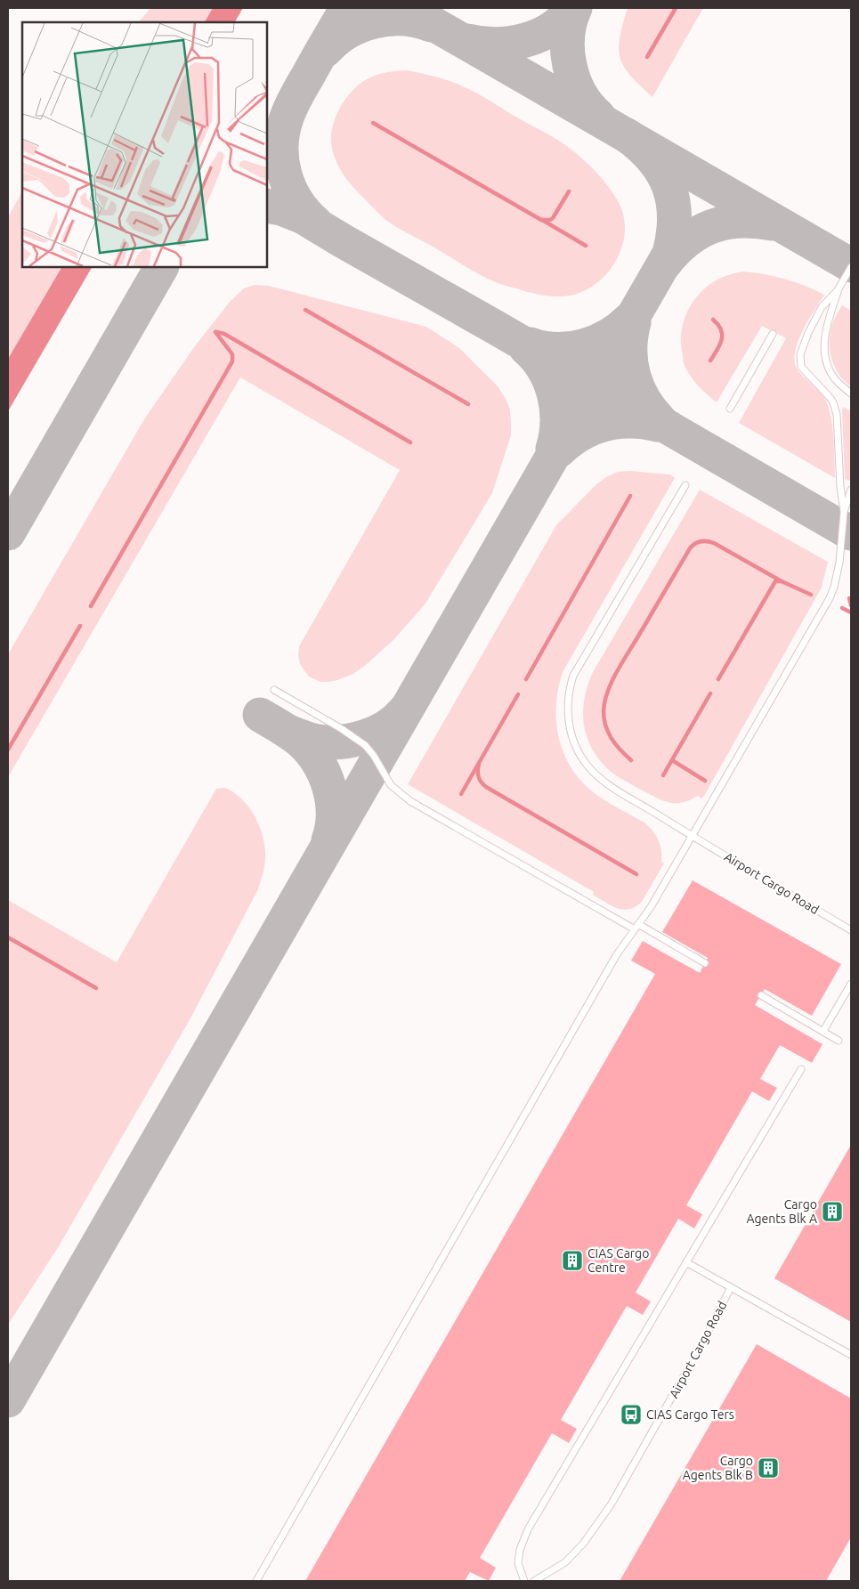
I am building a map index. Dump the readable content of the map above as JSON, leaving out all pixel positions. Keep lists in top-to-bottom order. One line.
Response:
{"streets":{"lane":["Airport Cargo Road"]},"places":{"building":["Cargo Agents Blk A","CIAS Cargo Centre","Cargo Agents Blk B"],"bus stop":["CIAS Cargo Ters"]}}
